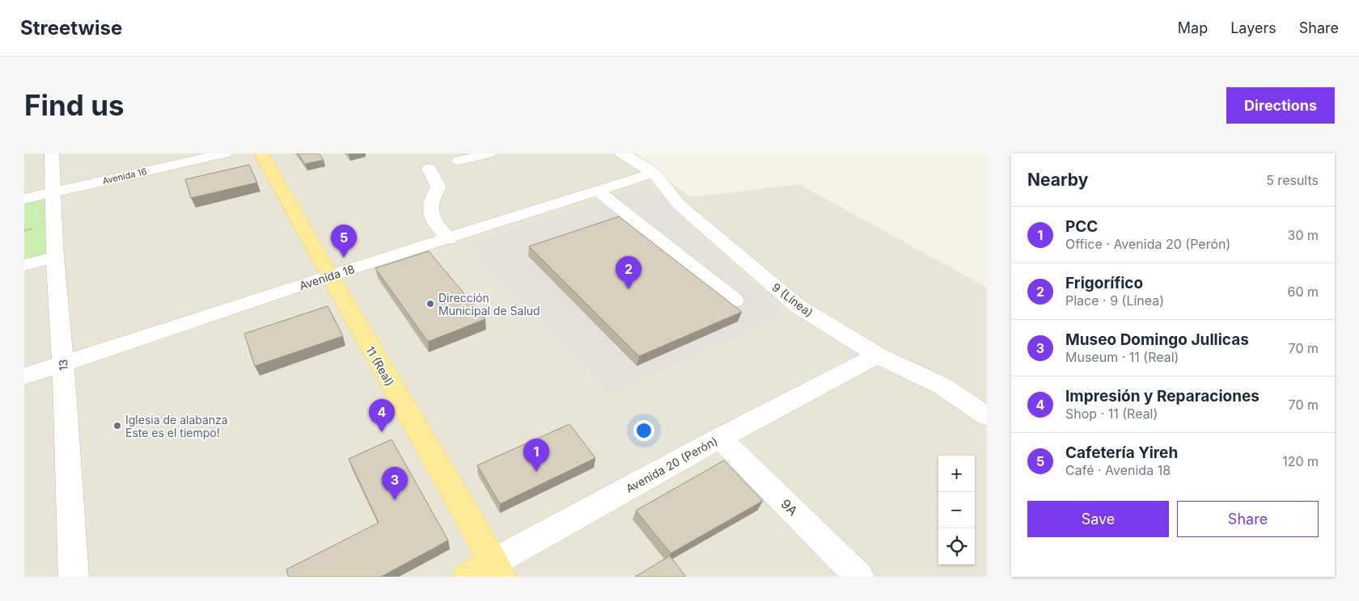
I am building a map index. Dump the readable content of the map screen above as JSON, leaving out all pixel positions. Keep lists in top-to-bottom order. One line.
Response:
{"streets":{"main road":["11 (Real)","Avenida 20 (Perón)"],"street":["Avenida 16","Avenida 18","9 (Línea)","13","9A"]},"crossings":[["Avenida 16","13"],["Avenida 18","9 (Línea)"],["Avenida 18","13"],["Avenida 18","11 (Real)"],["9 (Línea)","Avenida 20 (Perón)"],["11 (Real)","Avenida 20 (Perón)"],["Avenida 20 (Perón)","9A"]],"places":["Dirección Municipal de Salud","Iglesia de alabanza Este es el tiempo!"],"page":{"header":"Streetwise","nav":["Map","Layers","Share"],"buttons":["Directions",["Save","Share"]],"title":"Find us","heading":["Nearby","5 results"],"list":[{"mark":"1","name":"PCC","note":"Office · Avenida 20 (Perón)","value":"30 m"},{"mark":"2","name":"Frigorífico","note":"Place · 9 (Línea)","value":"60 m"},{"mark":"3","name":"Museo Domingo Jullicas","note":"Museum · 11 (Real)","value":"70 m"},{"mark":"4","name":"Impresión y Reparaciones","note":"Shop · 11 (Real)","value":"70 m"},{"mark":"5","name":"Cafetería Yireh","note":"Café · Avenida 18","value":"120 m"}],"pins":["5","2","4","1","3"],"map_buttons":["+","−"]}}
